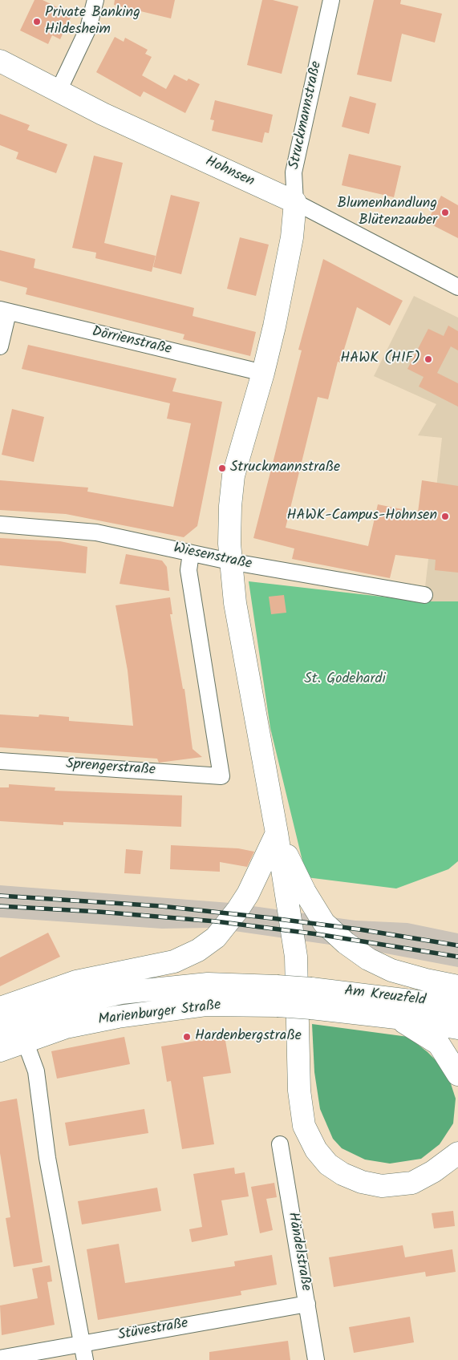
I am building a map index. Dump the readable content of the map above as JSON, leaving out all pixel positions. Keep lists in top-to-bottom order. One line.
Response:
{"streets":{"main road":["Struckmannstraße","Hohnsen","Am Kreuzfeld","Marienburger Straße"],"street":["Dörrienstraße","Wiesenstraße","Sprengerstraße","Händelstraße","Stüvestraße"]},"crossings":[["Struckmannstraße","Hohnsen"],["Struckmannstraße","Dörrienstraße"],["Struckmannstraße","Wiesenstraße"],["Wiesenstraße","Sprengerstraße"],["Am Kreuzfeld","Marienburger Straße"],["Händelstraße","Stüvestraße"]],"parks":["St. Godehardi"],"places":["Private Banking Hildesheim","Blumenhandlung Blütenzauber","HAWK (HIF)","Struckmannstraße","HAWK-Campus-Hohnsen","Hardenbergstraße"]}
